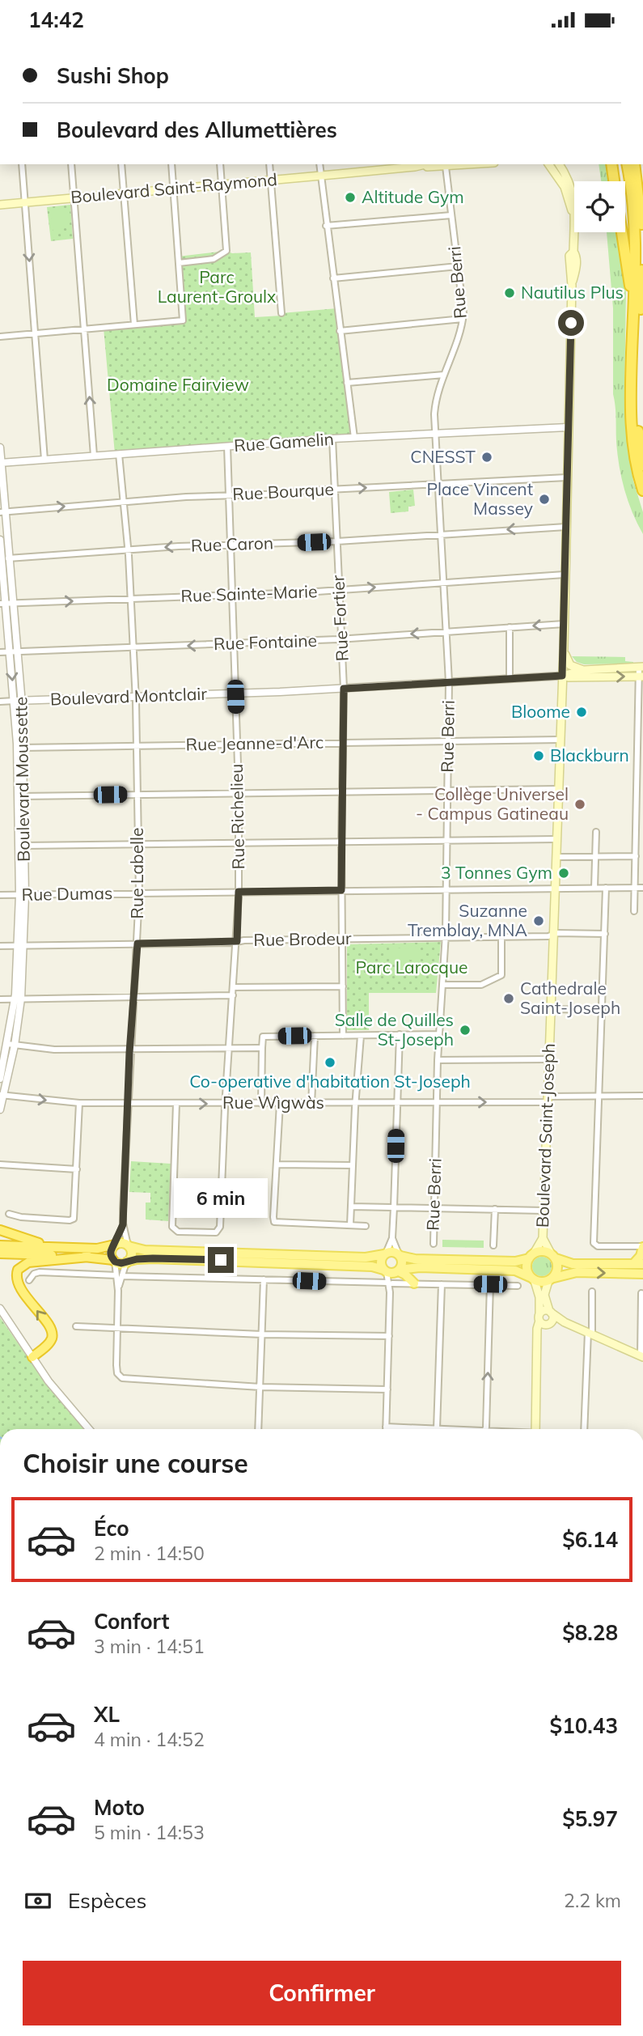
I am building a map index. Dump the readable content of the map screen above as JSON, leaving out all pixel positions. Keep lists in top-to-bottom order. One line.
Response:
{"streets":{"main road":["Boulevard Saint-Raymond","Boulevard Montclair","Boulevard Saint-Joseph"],"street":["Rue Berri","Rue Gamelin","Rue Bourque","Rue Caron","Rue Sainte-Marie","Rue Fortier","Rue Fontaine","Rue Jeanne-d'Arc","Boulevard Moussette","Rue Richelieu","Rue Labelle","Rue Dumas","Rue Brodeur","Rue Wìgwàs"]},"crossings":[["Boulevard Saint-Raymond","Rue Berri"],["Rue Berri","Rue Gamelin"],["Rue Berri","Rue Bourque"],["Rue Berri","Rue Caron"],["Rue Berri","Rue Sainte-Marie"],["Rue Berri","Rue Fontaine"],["Rue Berri","Boulevard Montclair"],["Rue Berri","Rue Jeanne-d'Arc"],["Rue Berri","Rue Dumas"],["Rue Berri","Rue Brodeur"],["Rue Berri","Rue Wìgwàs"],["Rue Gamelin","Rue Fortier"],["Rue Gamelin","Boulevard Moussette"],["Rue Gamelin","Rue Richelieu"],["Rue Gamelin","Rue Labelle"],["Rue Gamelin","Boulevard Saint-Joseph"],["Rue Bourque","Rue Fortier"],["Rue Bourque","Boulevard Moussette"],["Rue Bourque","Rue Richelieu"],["Rue Bourque","Rue Labelle"],["Rue Bourque","Boulevard Saint-Joseph"],["Rue Caron","Rue Fortier"],["Rue Caron","Boulevard Moussette"],["Rue Caron","Rue Richelieu"],["Rue Caron","Rue Labelle"],["Rue Caron","Boulevard Saint-Joseph"],["Rue Sainte-Marie","Rue Fortier"],["Rue Sainte-Marie","Boulevard Moussette"],["Rue Sainte-Marie","Rue Richelieu"],["Rue Sainte-Marie","Rue Labelle"],["Rue Sainte-Marie","Boulevard Saint-Joseph"],["Rue Fortier","Rue Fontaine"],["Rue Fortier","Boulevard Montclair"],["Rue Fortier","Rue Jeanne-d'Arc"],["Rue Fortier","Rue Dumas"],["Rue Fortier","Rue Brodeur"],["Rue Fontaine","Boulevard Moussette"],["Rue Fontaine","Rue Richelieu"],["Rue Fontaine","Rue Labelle"],["Rue Fontaine","Boulevard Saint-Joseph"],["Boulevard Montclair","Boulevard Moussette"],["Boulevard Montclair","Rue Richelieu"],["Boulevard Montclair","Rue Labelle"],["Boulevard Montclair","Boulevard Saint-Joseph"],["Rue Jeanne-d'Arc","Boulevard Moussette"],["Rue Jeanne-d'Arc","Rue Richelieu"],["Rue Jeanne-d'Arc","Rue Labelle"],["Rue Jeanne-d'Arc","Boulevard Saint-Joseph"],["Boulevard Moussette","Rue Dumas"],["Boulevard Moussette","Rue Brodeur"],["Boulevard Moussette","Rue Wìgwàs"],["Rue Richelieu","Rue Dumas"],["Rue Richelieu","Rue Brodeur"],["Rue Richelieu","Rue Wìgwàs"],["Rue Labelle","Rue Dumas"],["Rue Labelle","Rue Brodeur"],["Rue Labelle","Rue Wìgwàs"],["Rue Dumas","Boulevard Saint-Joseph"],["Rue Brodeur","Boulevard Saint-Joseph"],["Rue Wìgwàs","Boulevard Saint-Joseph"]],"one_way":["Rue Bourque","Rue Caron","Rue Sainte-Marie","Rue Fontaine"],"parks":["Parc Laurent-Groulx","Domaine Fairview","Parc Larocque"],"places":["Altitude Gym","Nautilus Plus","CNESST","Place Vincent Massey","Bloome","Blackburn","Collège Universel - Campus Gatineau","3 Tonnes Gym","Suzanne Tremblay, MNA","Cathedrale Saint-Joseph","Salle de Quilles St-Joseph","Co-operative d'habitation St-Joseph"],"page":{"status":"14:42","banner":["Sushi Shop","Boulevard des Allumettières"],"bubble":"6 min","heading":"Choisir une course","list":[{"name":"Éco","note":"2 min · 14:50","value":"$6.14"},{"name":"Confort","note":"3 min · 14:51","value":"$8.28"},{"name":"XL","note":"4 min · 14:52","value":"$10.43"},{"name":"Moto","note":"5 min · 14:53","value":"$5.97"}],"pay":["Espèces","2.2 km"],"buttons":"Confirmer"}}
